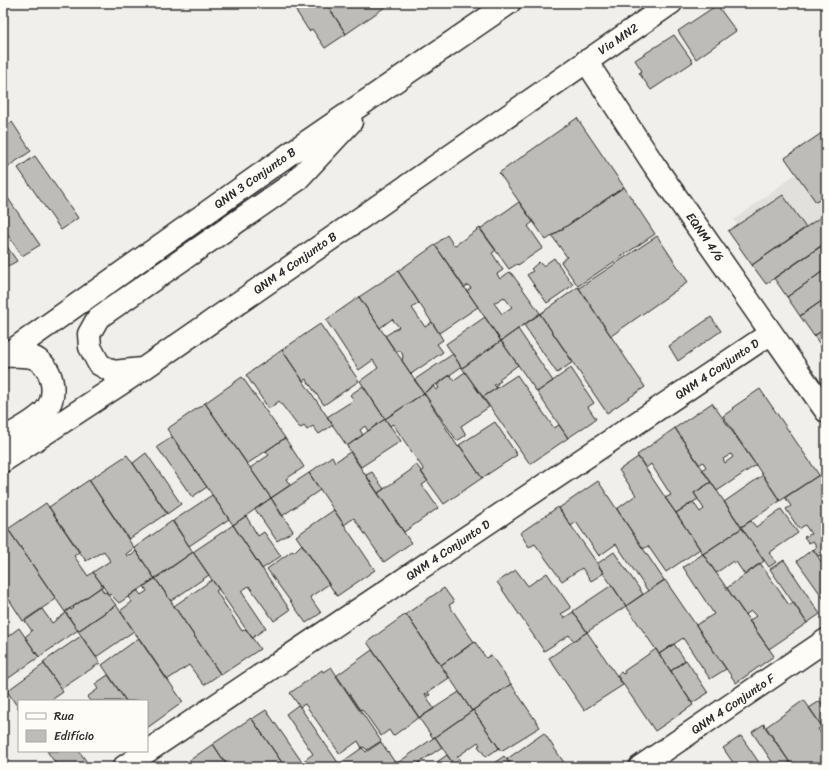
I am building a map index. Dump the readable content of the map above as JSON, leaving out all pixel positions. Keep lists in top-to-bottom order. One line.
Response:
{"streets":{"main road":["Via MN2","QNN 3 Conjunto B","EQNM 4/6","QNM 4 Conjunto B","QNM 4 Conjunto D","QNM 4 Conjunto F"]},"crossings":[["Via MN2","EQNM 4/6"],["Via MN2","QNM 4 Conjunto B"],["EQNM 4/6","QNM 4 Conjunto B"],["EQNM 4/6","QNM 4 Conjunto D"]],"legend":["Rua","Edifício"]}
